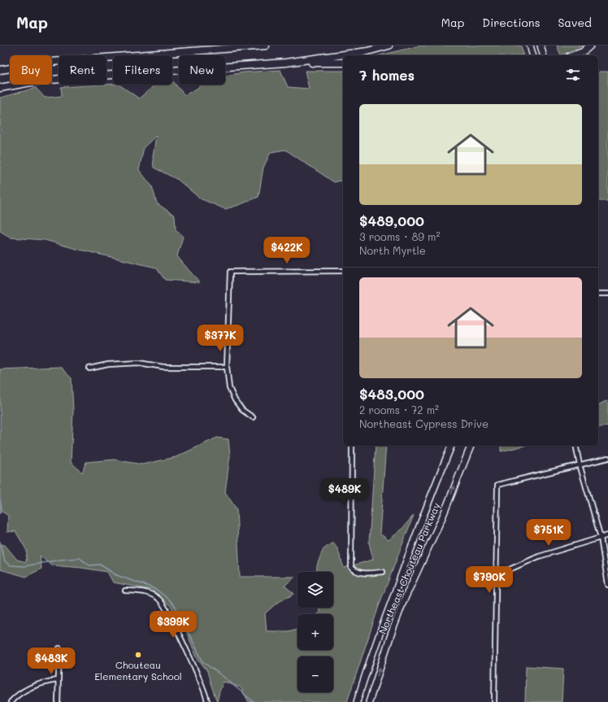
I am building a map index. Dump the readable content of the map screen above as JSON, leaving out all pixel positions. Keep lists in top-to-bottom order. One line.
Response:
{"streets":{"main road":["Northeast Chouteau Parkway"]},"places":["Chouteau Elementary School"],"page":{"header":"Map","nav":["Map","Directions","Saved"],"chip":["Buy","Rent","Filters","New"],"heading":"7 homes","list":[{"name":"$489,000","note":"3 rooms · 89 m² · North Myrtle"},{"name":"$483,000","note":"2 rooms · 72 m² · Northeast Cypress Drive"}],"price":["$422K","$377K","$489K","$751K","$790K","$399K","$483K"],"map_buttons":["+","−"]}}
